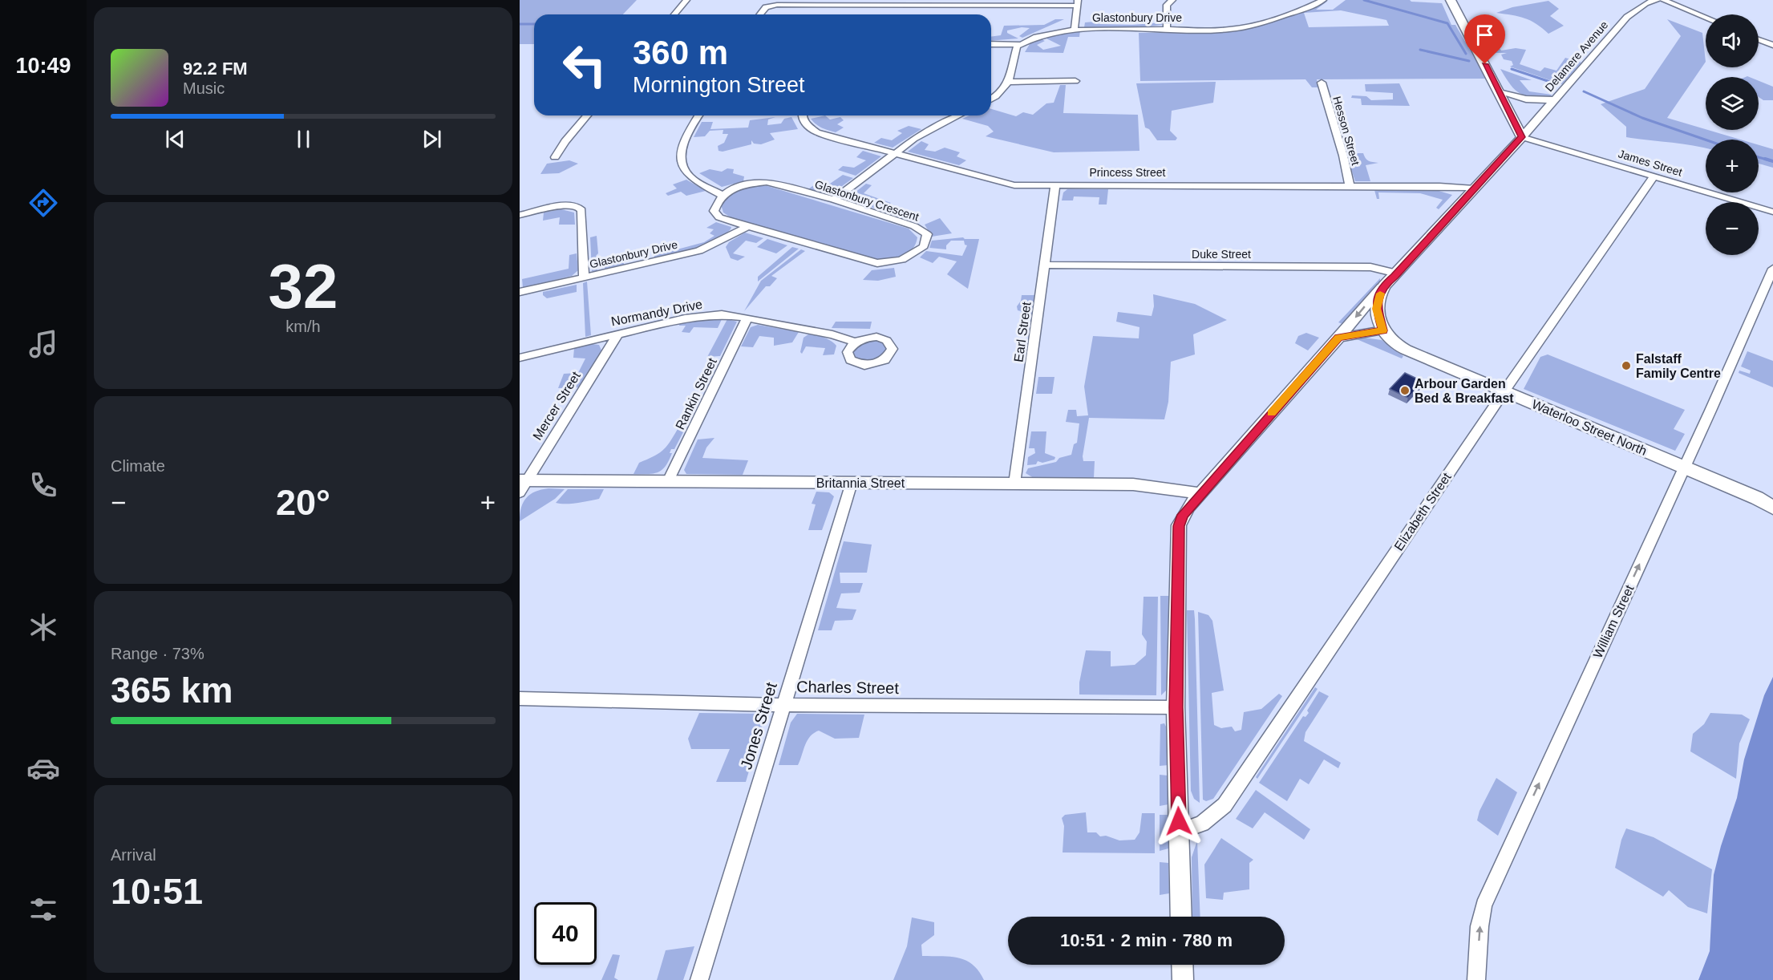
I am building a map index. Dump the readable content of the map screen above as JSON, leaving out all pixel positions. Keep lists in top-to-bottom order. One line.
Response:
{"streets":{"main road":["Waterloo Street North"],"street":["Glastonbury Drive","Delamere Avenue","Hesson Street","James Street","Princess Street","Glastonbury Crescent","Duke Street","Normandy Drive","Earl Street","Rankin Street","Mercer Street","Britannia Street","Elizabeth Street","William Street","Charles Street","Jones Street"]},"crossings":[["Glastonbury Drive","Glastonbury Crescent"],["Delamere Avenue","James Street"],["Hesson Street","Princess Street"],["James Street","Elizabeth Street"],["Princess Street","Earl Street"],["Duke Street","Earl Street"],["Normandy Drive","Rankin Street"],["Normandy Drive","Mercer Street"],["Earl Street","Britannia Street"],["Rankin Street","Britannia Street"],["Mercer Street","Britannia Street"],["Waterloo Street North","Elizabeth Street"],["Waterloo Street North","William Street"],["Britannia Street","Jones Street"],["Charles Street","Jones Street"]],"one_way":["William Street"],"places":["Falstaff Family Centre","Arbour Garden Bed & Breakfast"],"page":{"tabs":"10:49","map_buttons":["+","−"],"turn":["360 m","Mornington Street"],"song":["92.2 FM","Music"],"tile":[["32","km/h"],"Climate",["Range · 73%","365 km"],["Arrival","10:51"]],"heat":["−","20°","+"],"limit":"40","trip":"10:51 · 2 min · 780 m"}}
